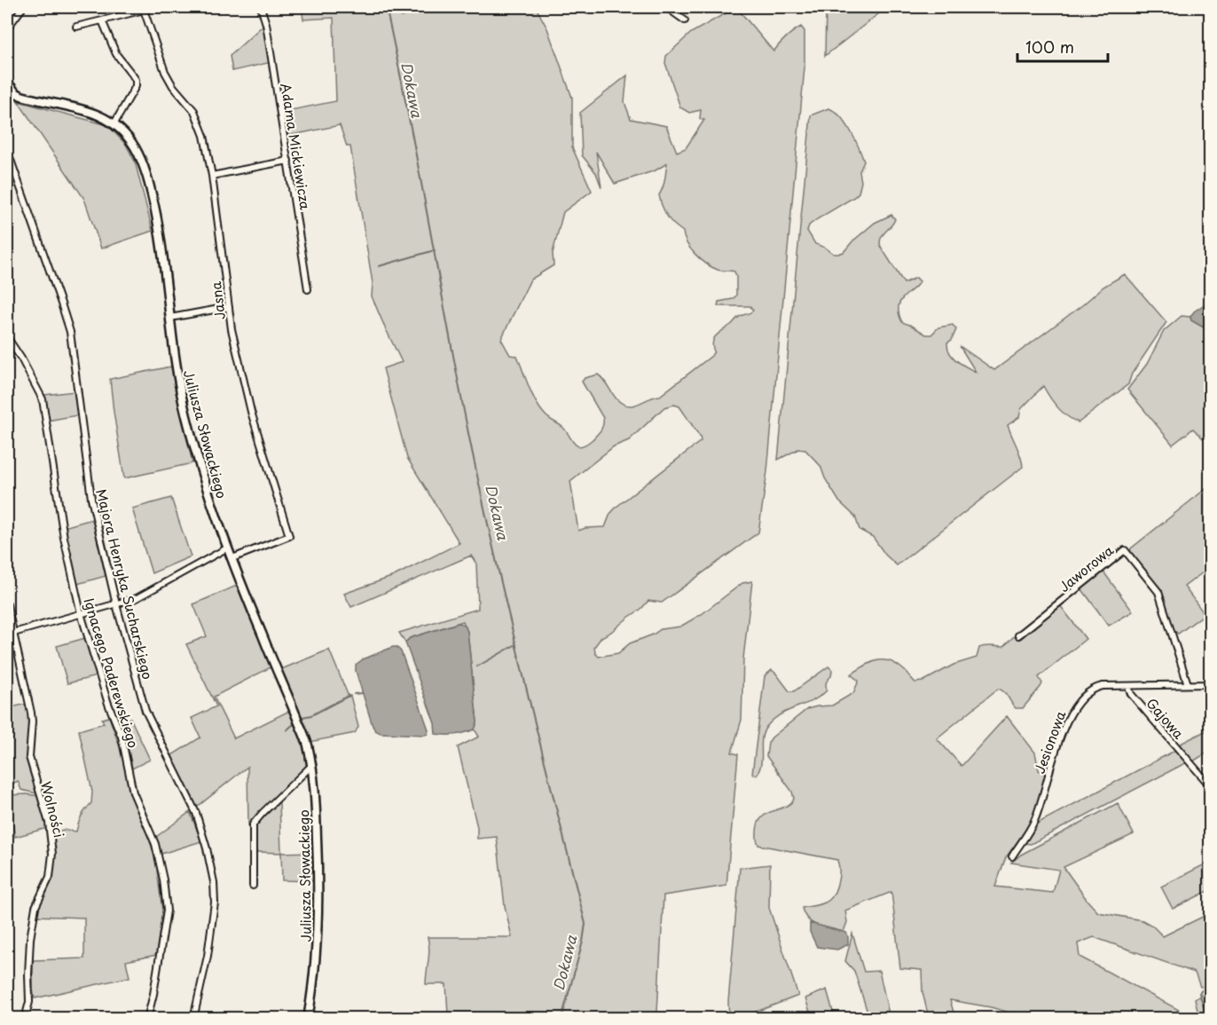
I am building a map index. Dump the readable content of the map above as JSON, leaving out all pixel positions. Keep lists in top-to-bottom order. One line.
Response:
{"streets":{"street":["Adama Mickiewicza","Jasna","Juliusza Słowackiego","Jaworowa","Majora Henryka Sucharskiego","Ignacego Paderewskiego","Gajowa","Jesionowa","Wolności"]},"crossings":[["Jasna","Juliusza Słowackiego"],["Jaworowa","Jesionowa"],["Gajowa","Jesionowa"]],"water":["Dokawa"],"scale_bar":"100 m"}
